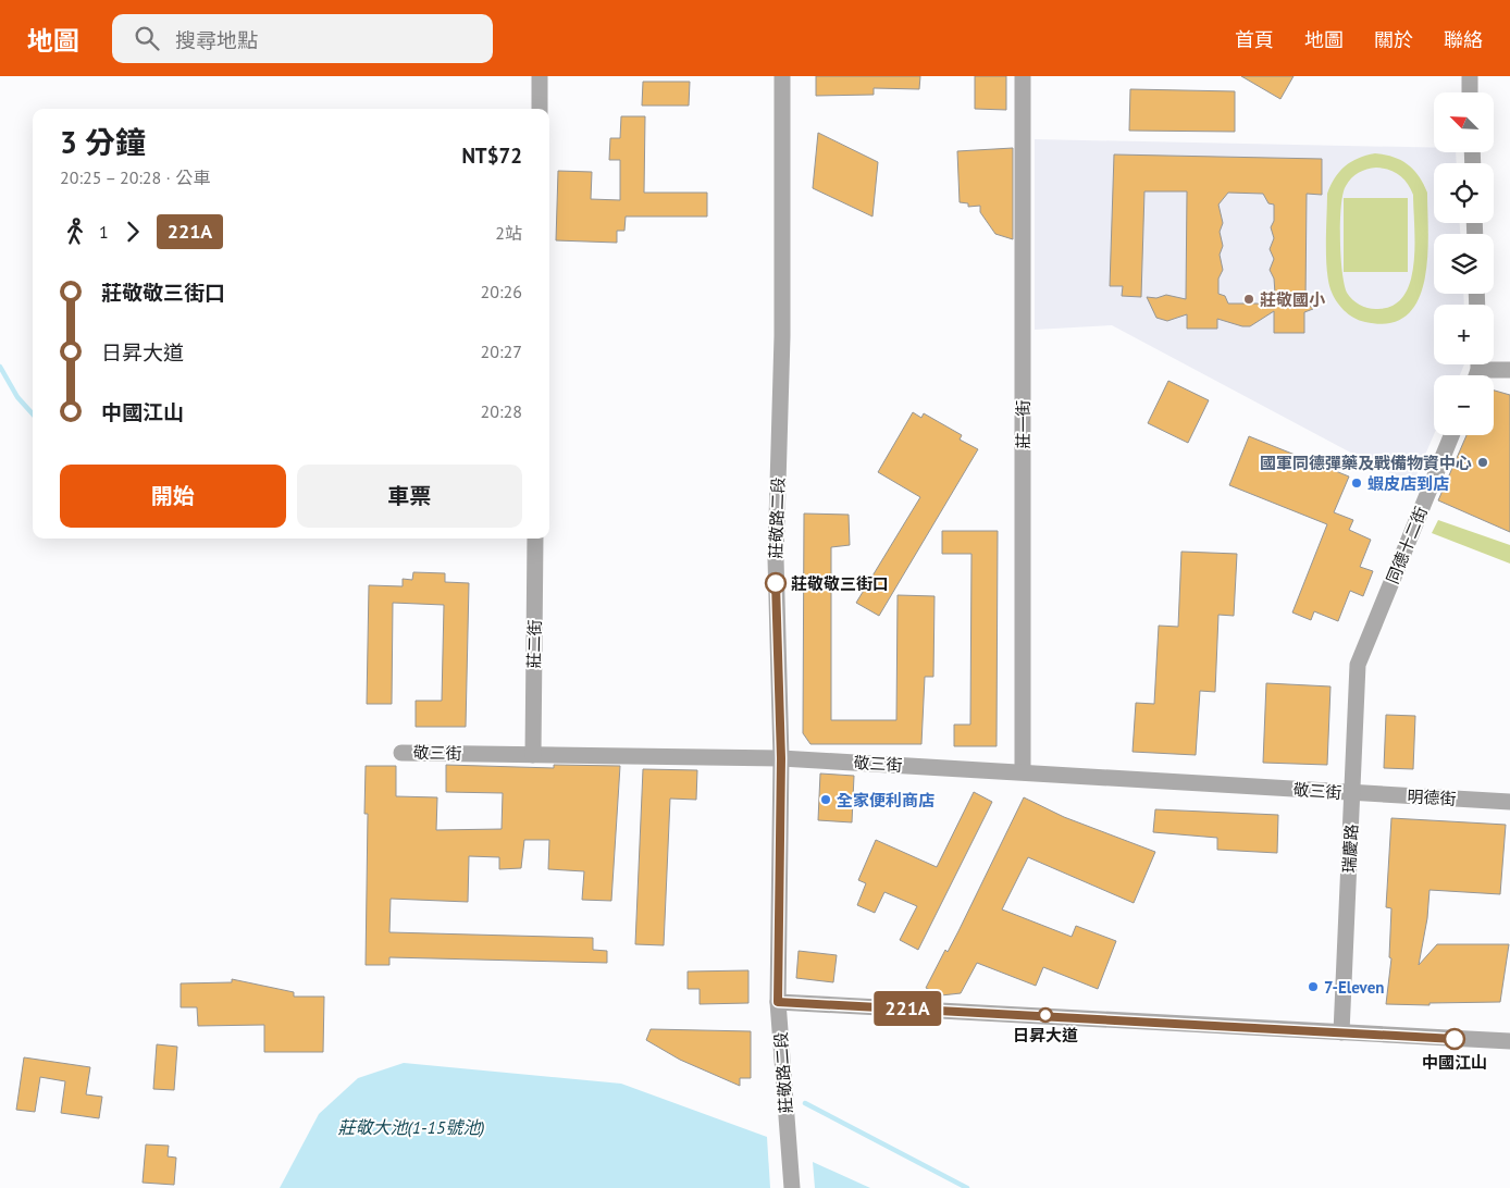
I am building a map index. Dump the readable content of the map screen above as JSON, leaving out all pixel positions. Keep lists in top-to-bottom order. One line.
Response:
{"streets":{"street":["莊一街","莊敬路二段","同德十二街","莊二街","敬三街","明德街","瑞慶路"]},"crossings":[["莊一街","敬三街"],["莊敬路二段","敬三街"],["同德十二街","瑞慶路"],["莊二街","敬三街"],["敬三街","明德街"],["敬三街","瑞慶路"],["明德街","瑞慶路"]],"water":["莊敬大池(1-15號池)"],"places":["莊敬國小","國軍同德彈藥及戰備物資中心","蝦皮店到店","莊敬敬三街口","全家便利商店","7-Eleven","日昇大道","中國江山"],"lines":["bus line 221A"],"north":"top left","page":{"header":"地圖","search":"搜尋地點","nav":["首頁","地圖","關於","聯絡"],"on_map":"221A","map_buttons":["+","−"],"heading":["3 分鐘","20:25 – 20:28 · 公車","NT$72"],"legs":["1","221A","2站"],"list":[{"name":"莊敬敬三街口","value":"20:26"},{"name":"日昇大道","value":"20:27"},{"name":"中國江山","value":"20:28"}],"buttons":["開始","車票"]}}
